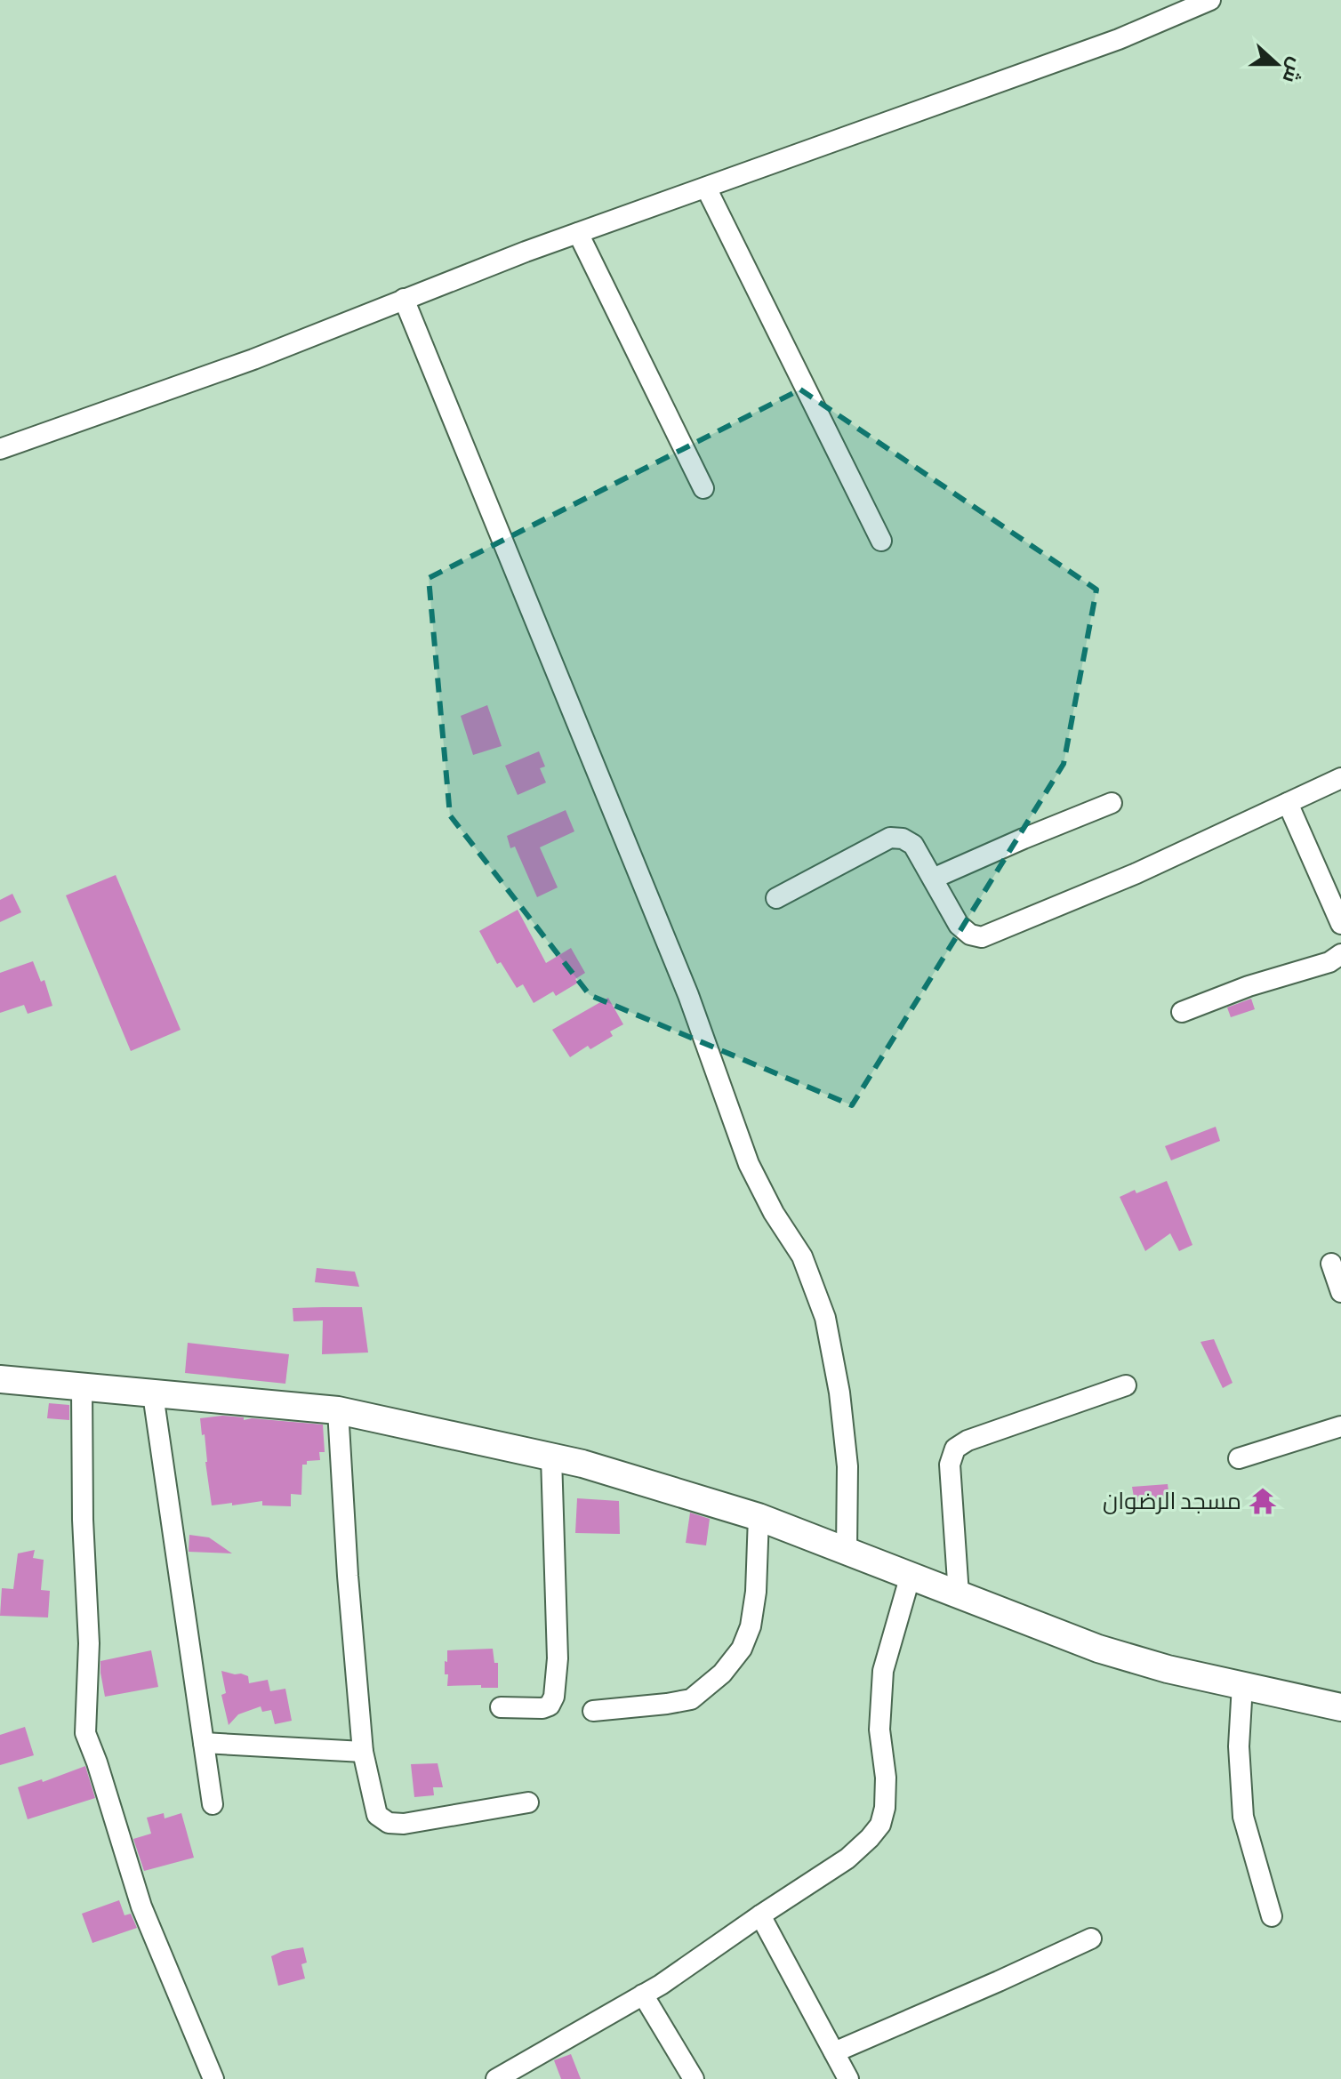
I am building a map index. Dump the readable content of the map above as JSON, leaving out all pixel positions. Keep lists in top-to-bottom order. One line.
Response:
{"places":{"temple":["مسجد الرضوان"]},"north":"right"}
